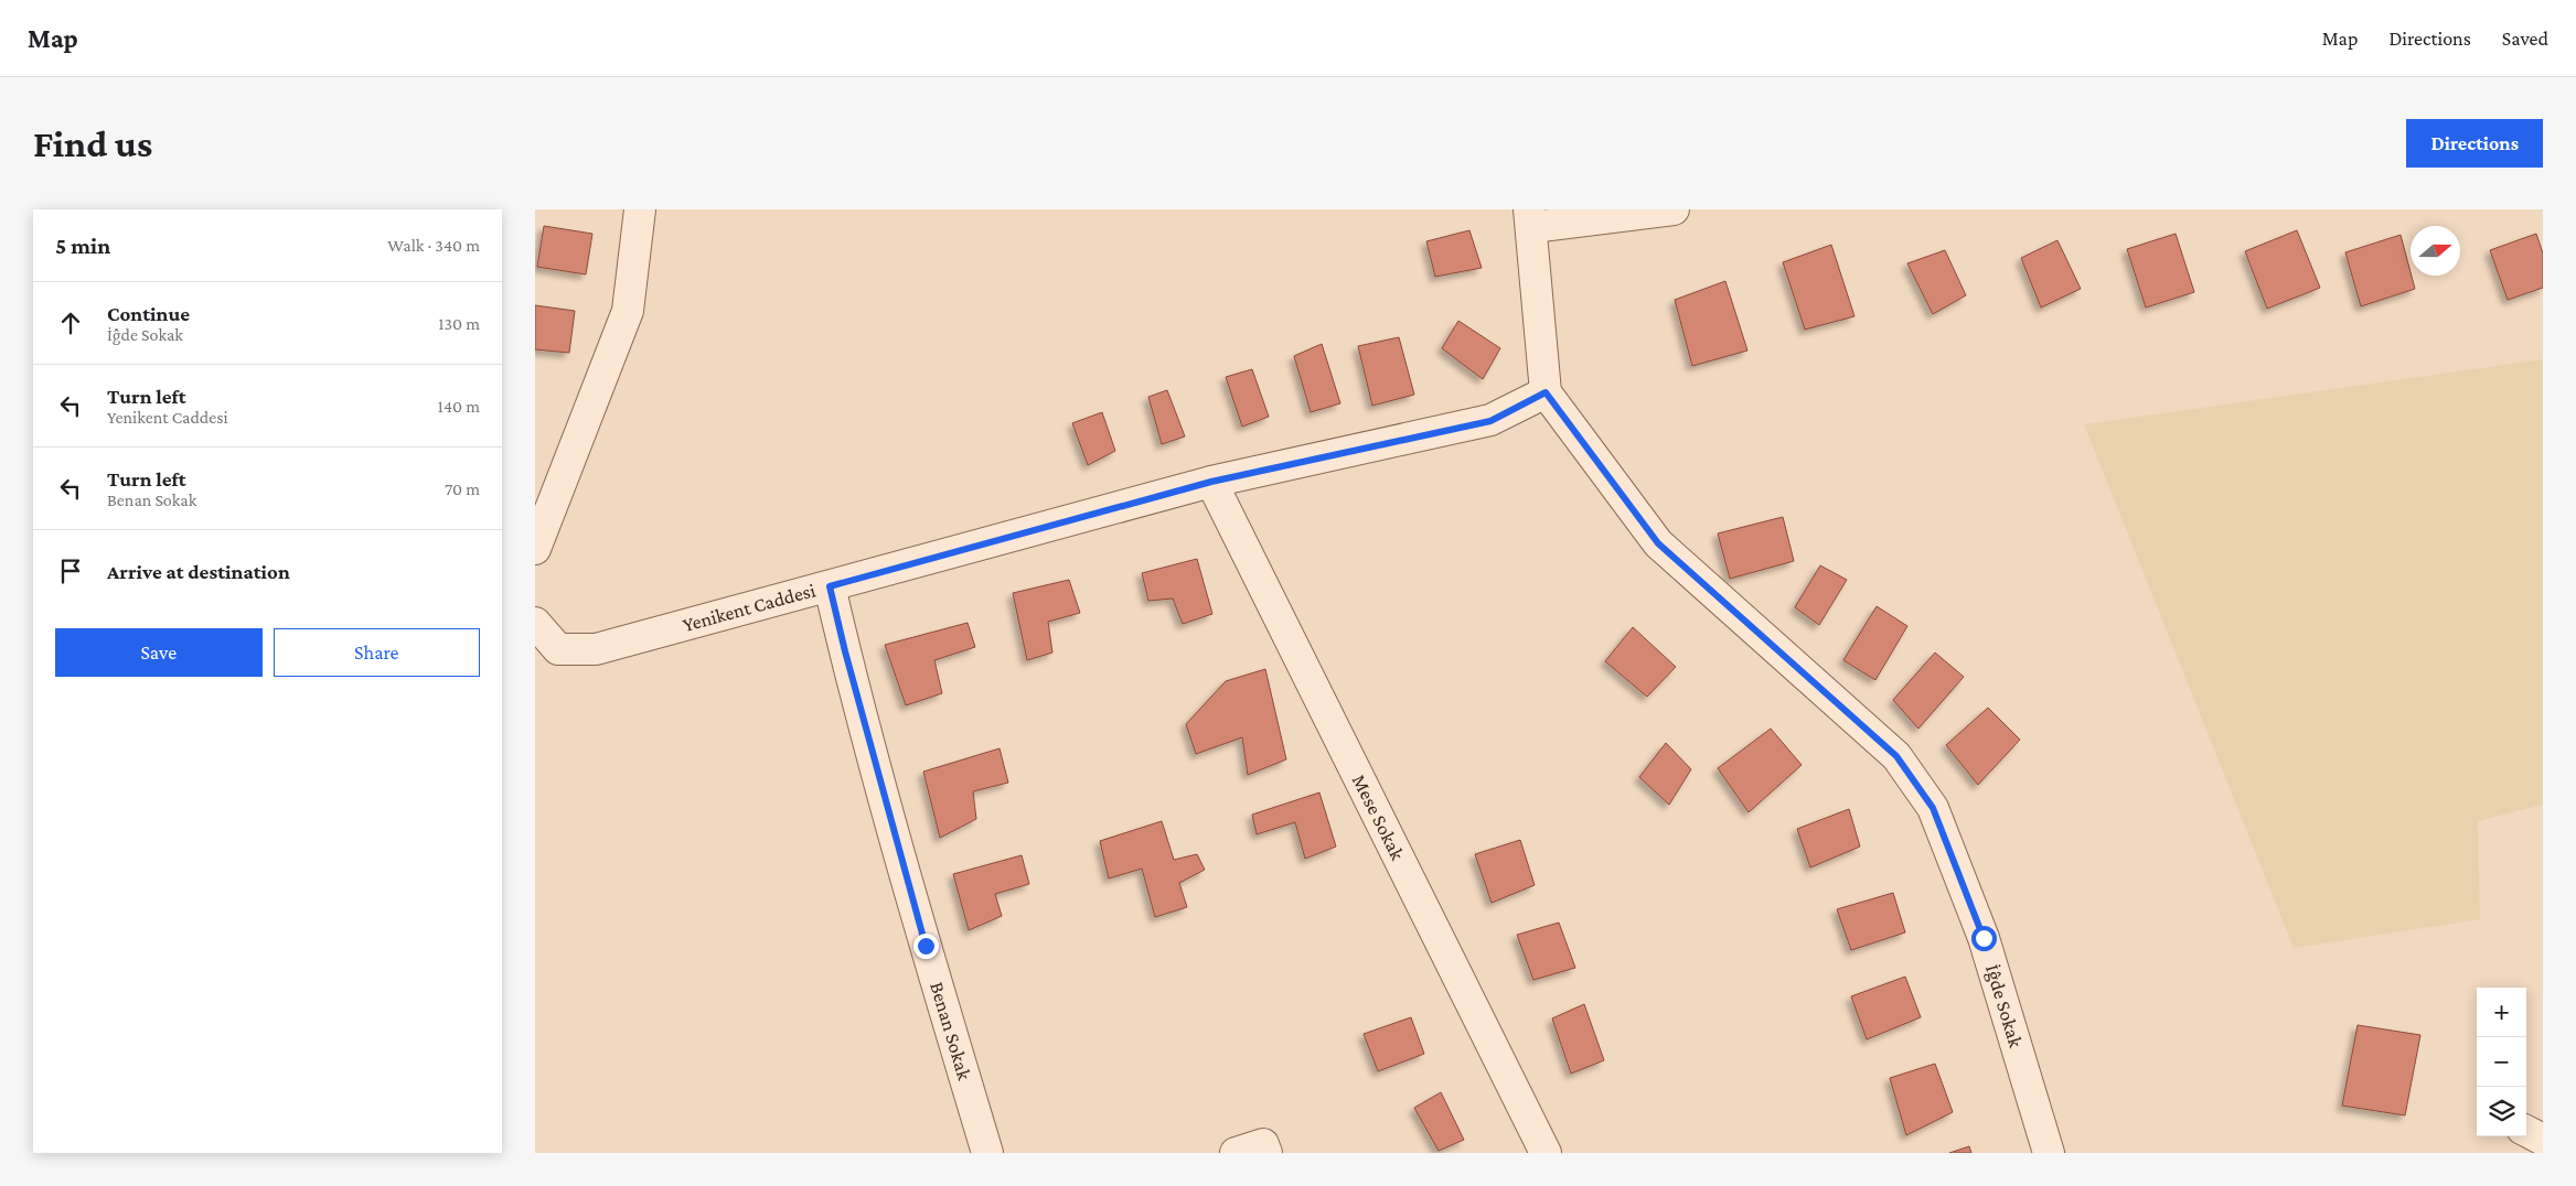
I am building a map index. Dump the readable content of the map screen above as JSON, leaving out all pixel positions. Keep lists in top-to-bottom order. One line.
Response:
{"streets":{"street":["Yenikent Caddesi","Mese Sokak","İĝde Sokak","Benan Sokak"]},"crossings":[["Yenikent Caddesi","Mese Sokak"],["Yenikent Caddesi","İĝde Sokak"],["Yenikent Caddesi","Benan Sokak"]],"north":"right","page":{"header":"Map","nav":["Map","Directions","Saved"],"buttons":["Directions",["Save","Share"]],"title":"Find us","heading":["5 min","Walk · 340 m"],"list":[["Continue","İĝde Sokak","130 m"],["Turn left","Yenikent Caddesi","140 m"],["Turn left","Benan Sokak","70 m"],"Arrive at destination"],"map_buttons":["+","−"]}}
